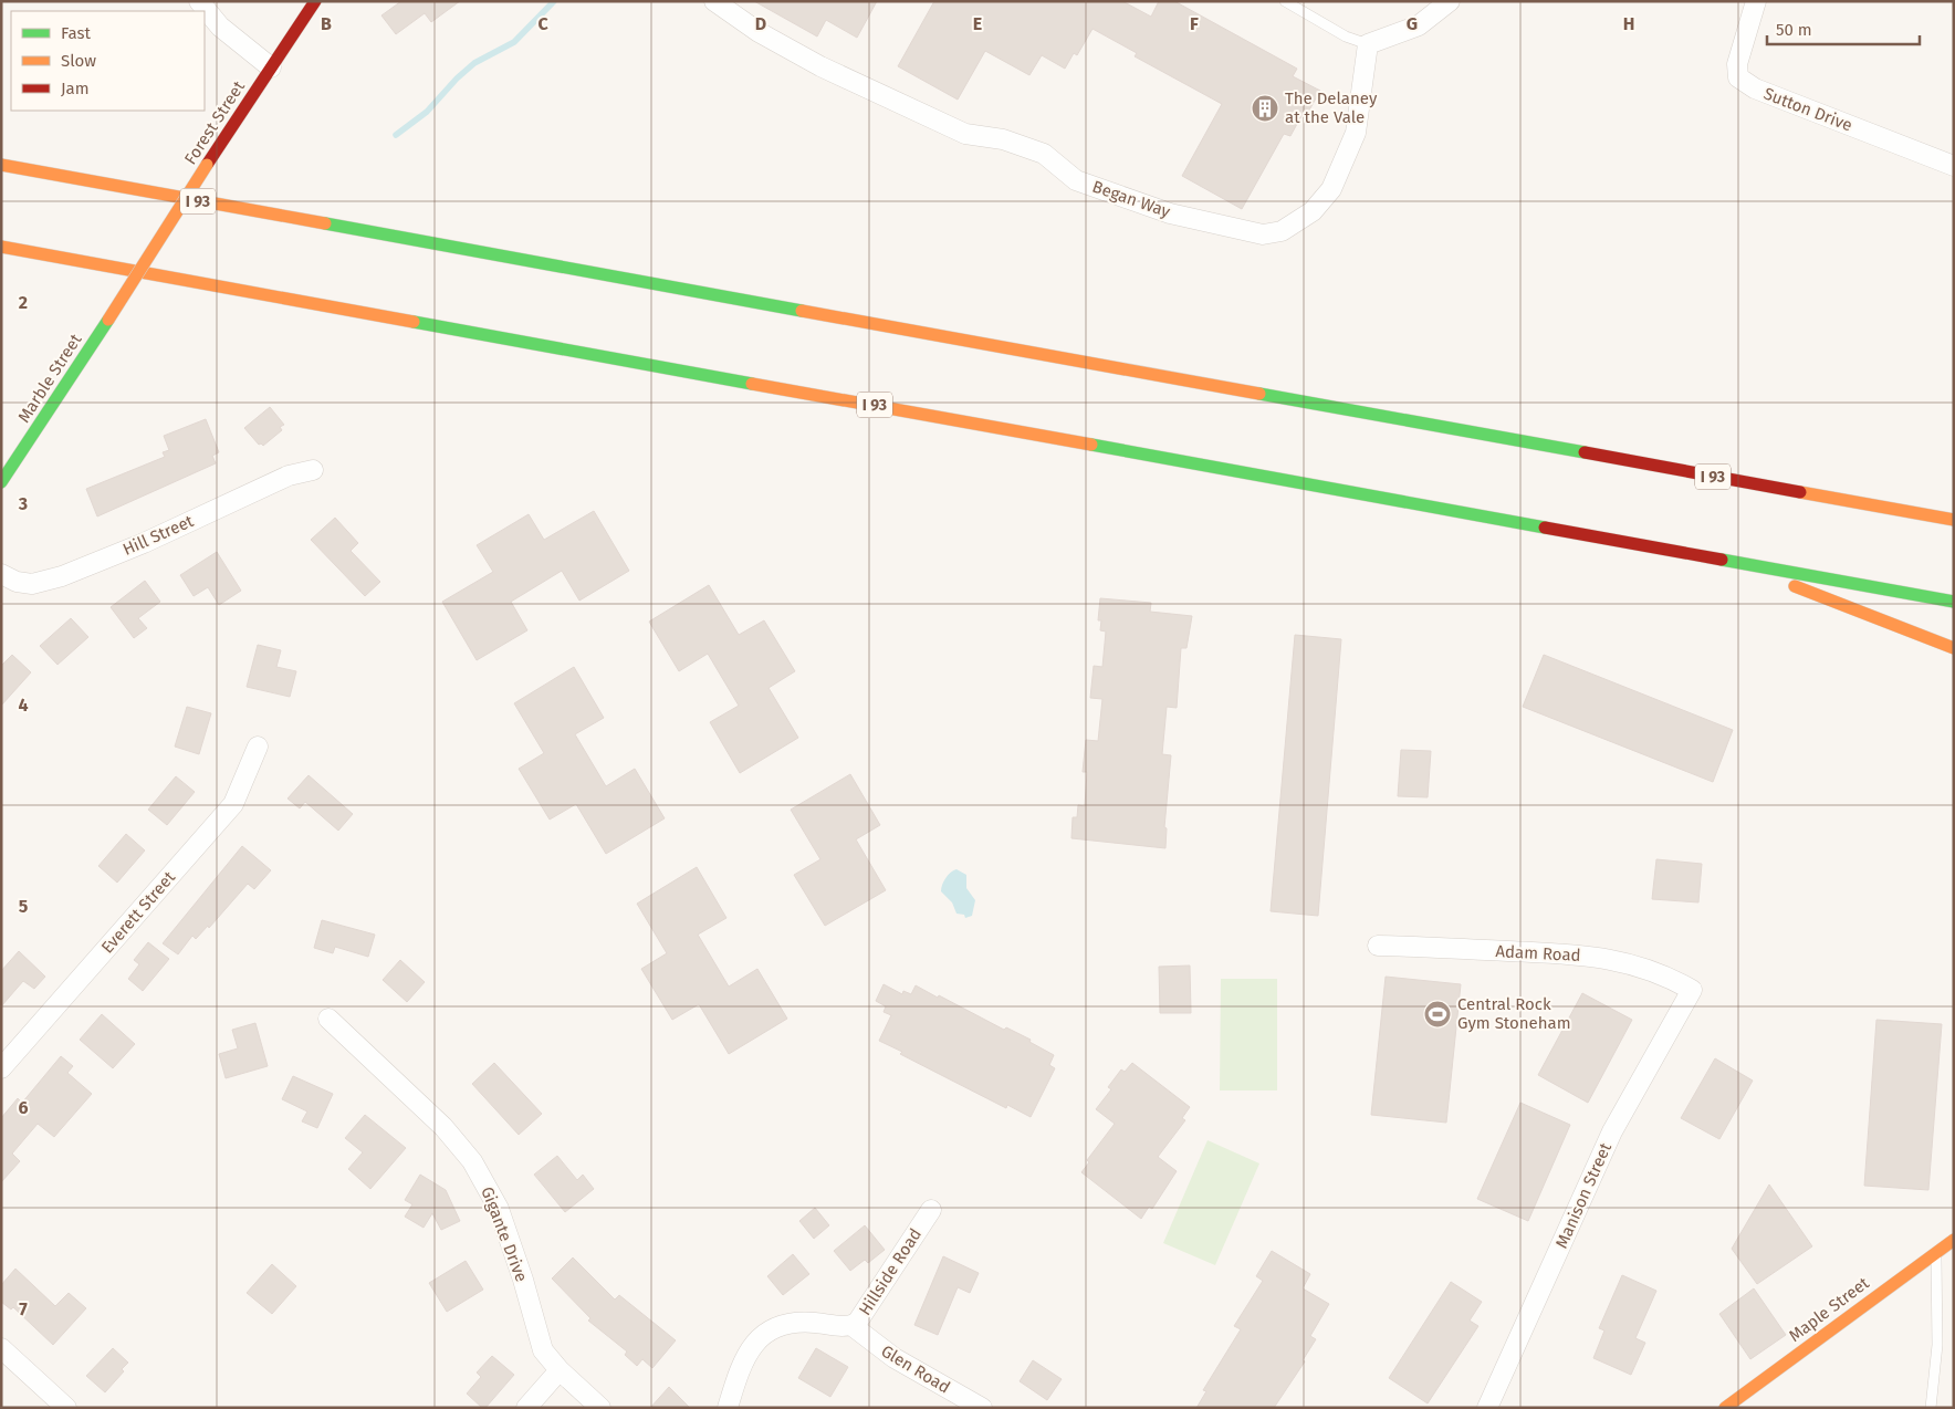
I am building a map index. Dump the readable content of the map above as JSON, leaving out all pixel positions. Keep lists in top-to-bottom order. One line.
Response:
{"streets":{"main road":["Forest Street","I 93","Marble Street","Maple Street"],"street":["Sutton Drive","Began Way","Hill Street","Everett Street","Adam Road","Manison Street","Gigante Drive","Hillside Road","Glen Road"]},"crossings":[["Forest Street","Marble Street"],["Adam Road","Manison Street"],["Hillside Road","Glen Road"]],"places":{"building":["The Delaney at the Vale"],"sports":["Central Rock Gym Stoneham"]},"legend":["Fast","Slow","Jam"],"scale_bar":"50 m","grid":{"columns":["B","C","D","E","F","G","H"],"rows":["2","3","4","5","6","7"]}}
